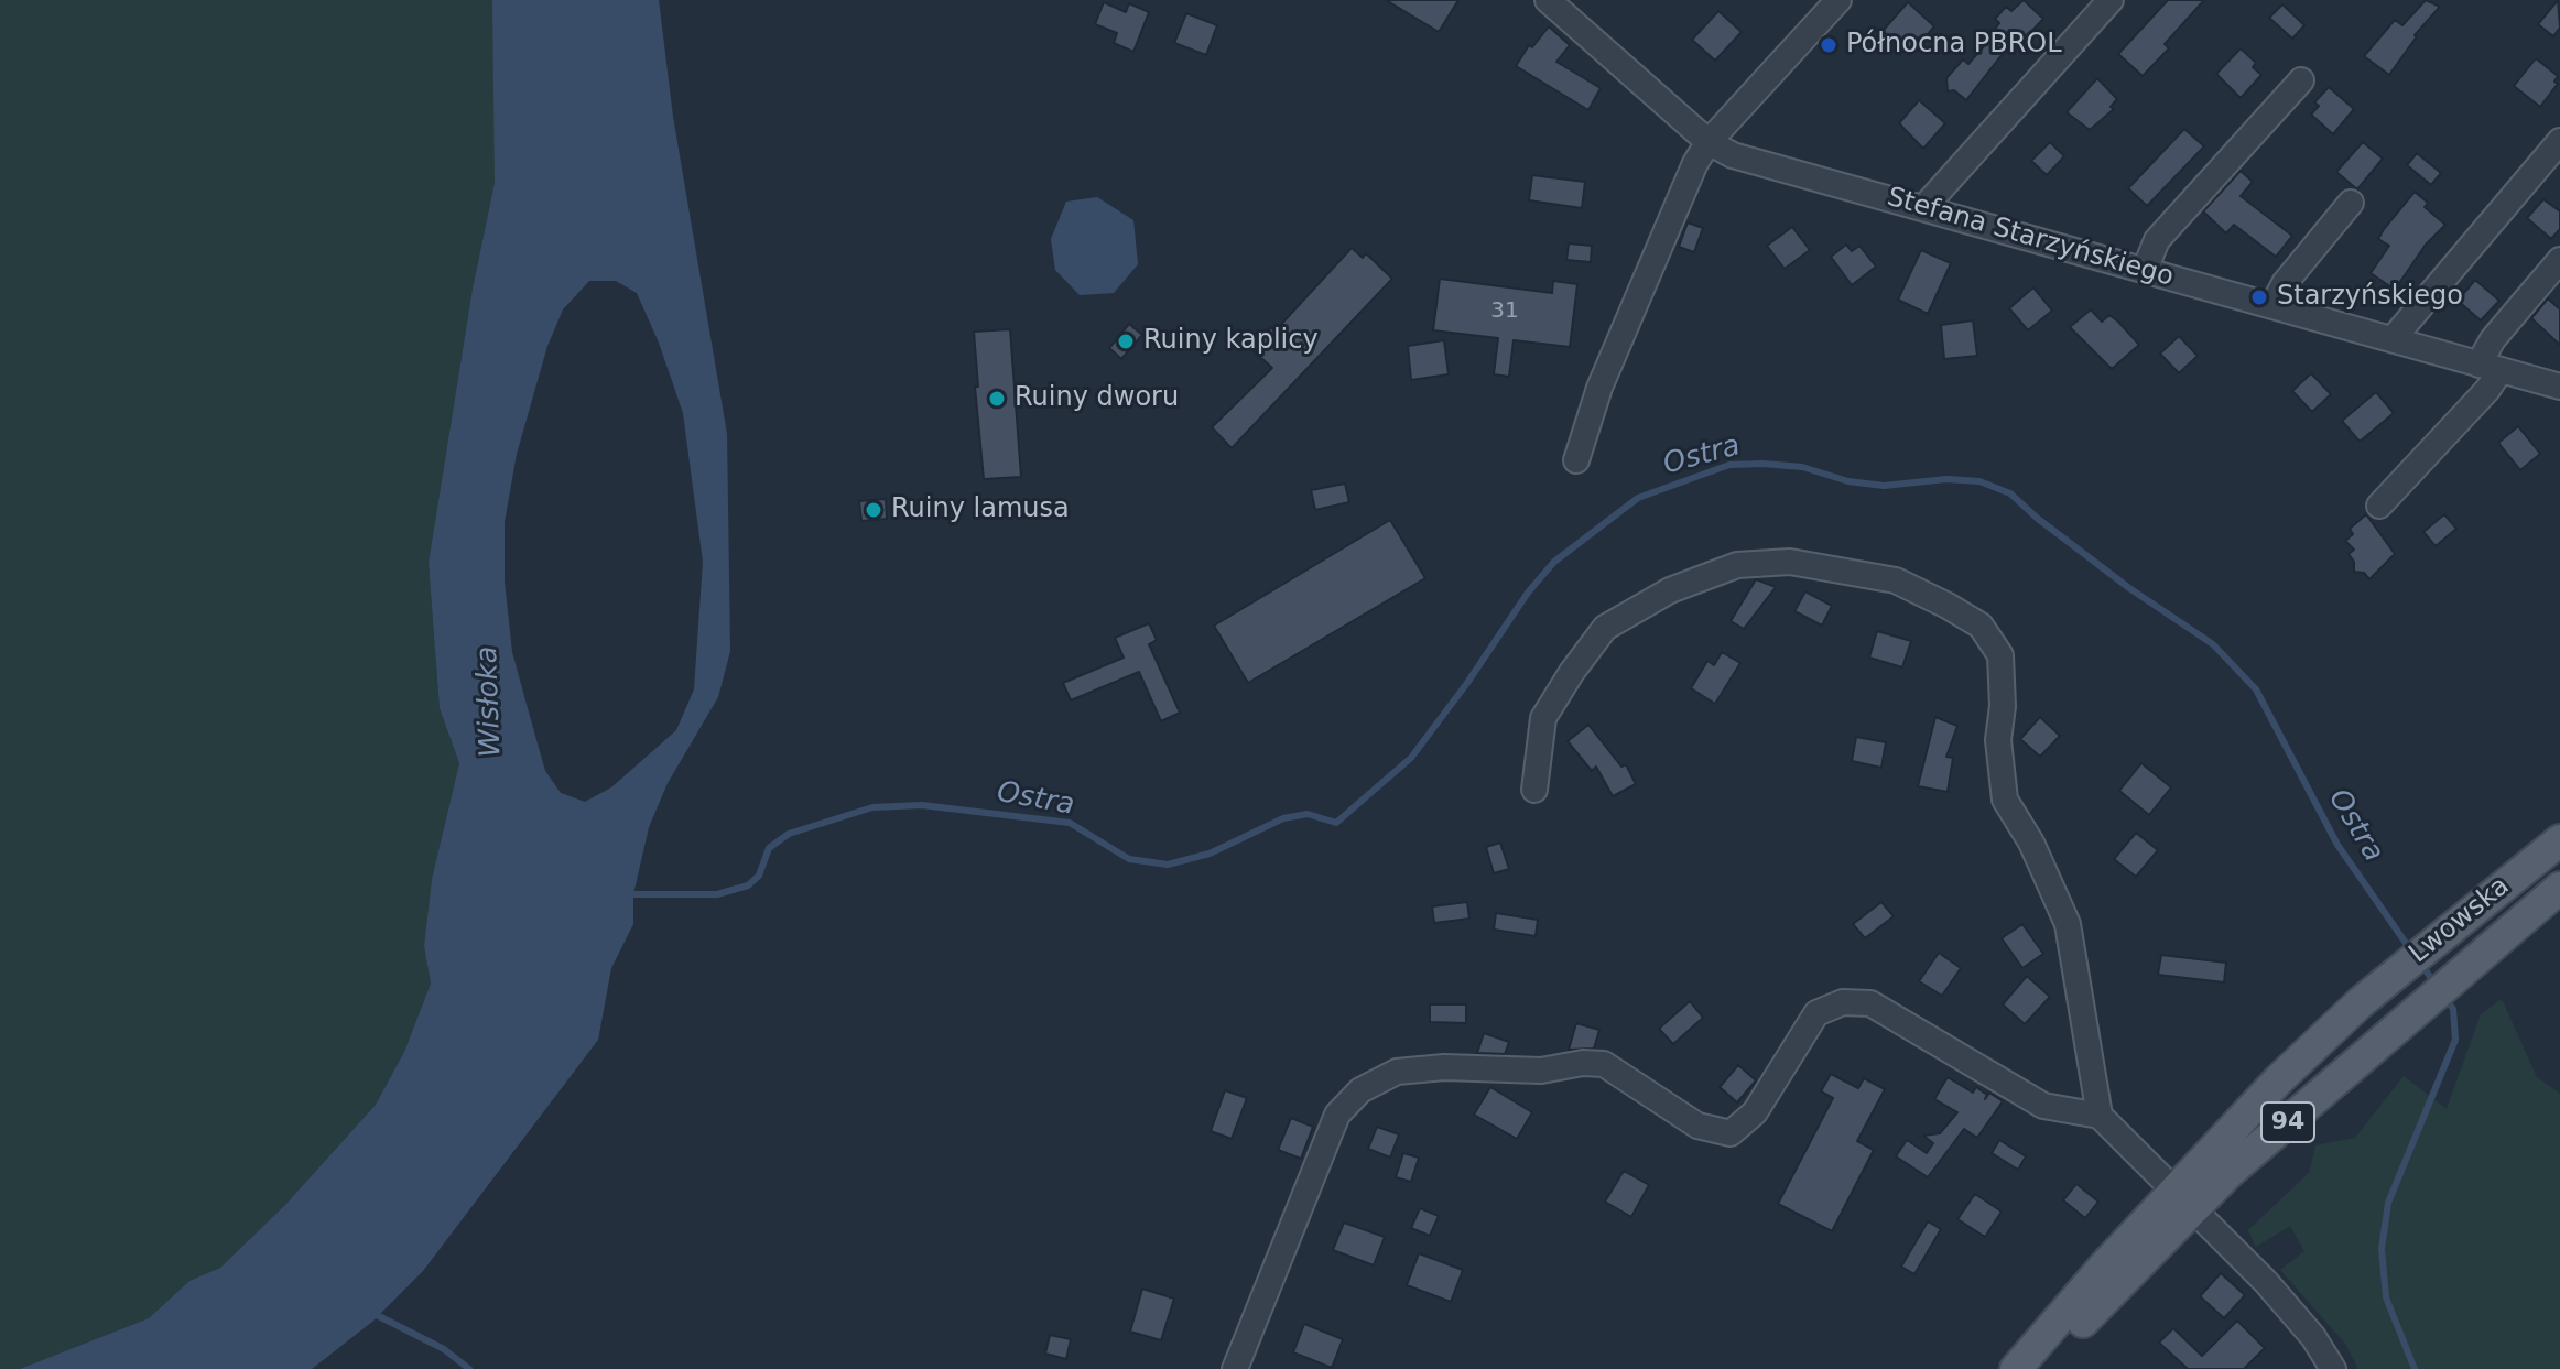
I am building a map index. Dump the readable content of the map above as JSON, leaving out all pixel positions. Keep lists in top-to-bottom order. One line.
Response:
{"streets":{"main road":["Lwowska","94"],"street":["Stefana Starzyńskiego"]},"crossings":[["Lwowska","94"]],"water":["Ostra","Wisłoka"],"places":["Północna PBROL","Starzyńskiego","Ruiny kaplicy","Ruiny dworu","Ruiny lamusa"],"house_numbers":["31"]}
